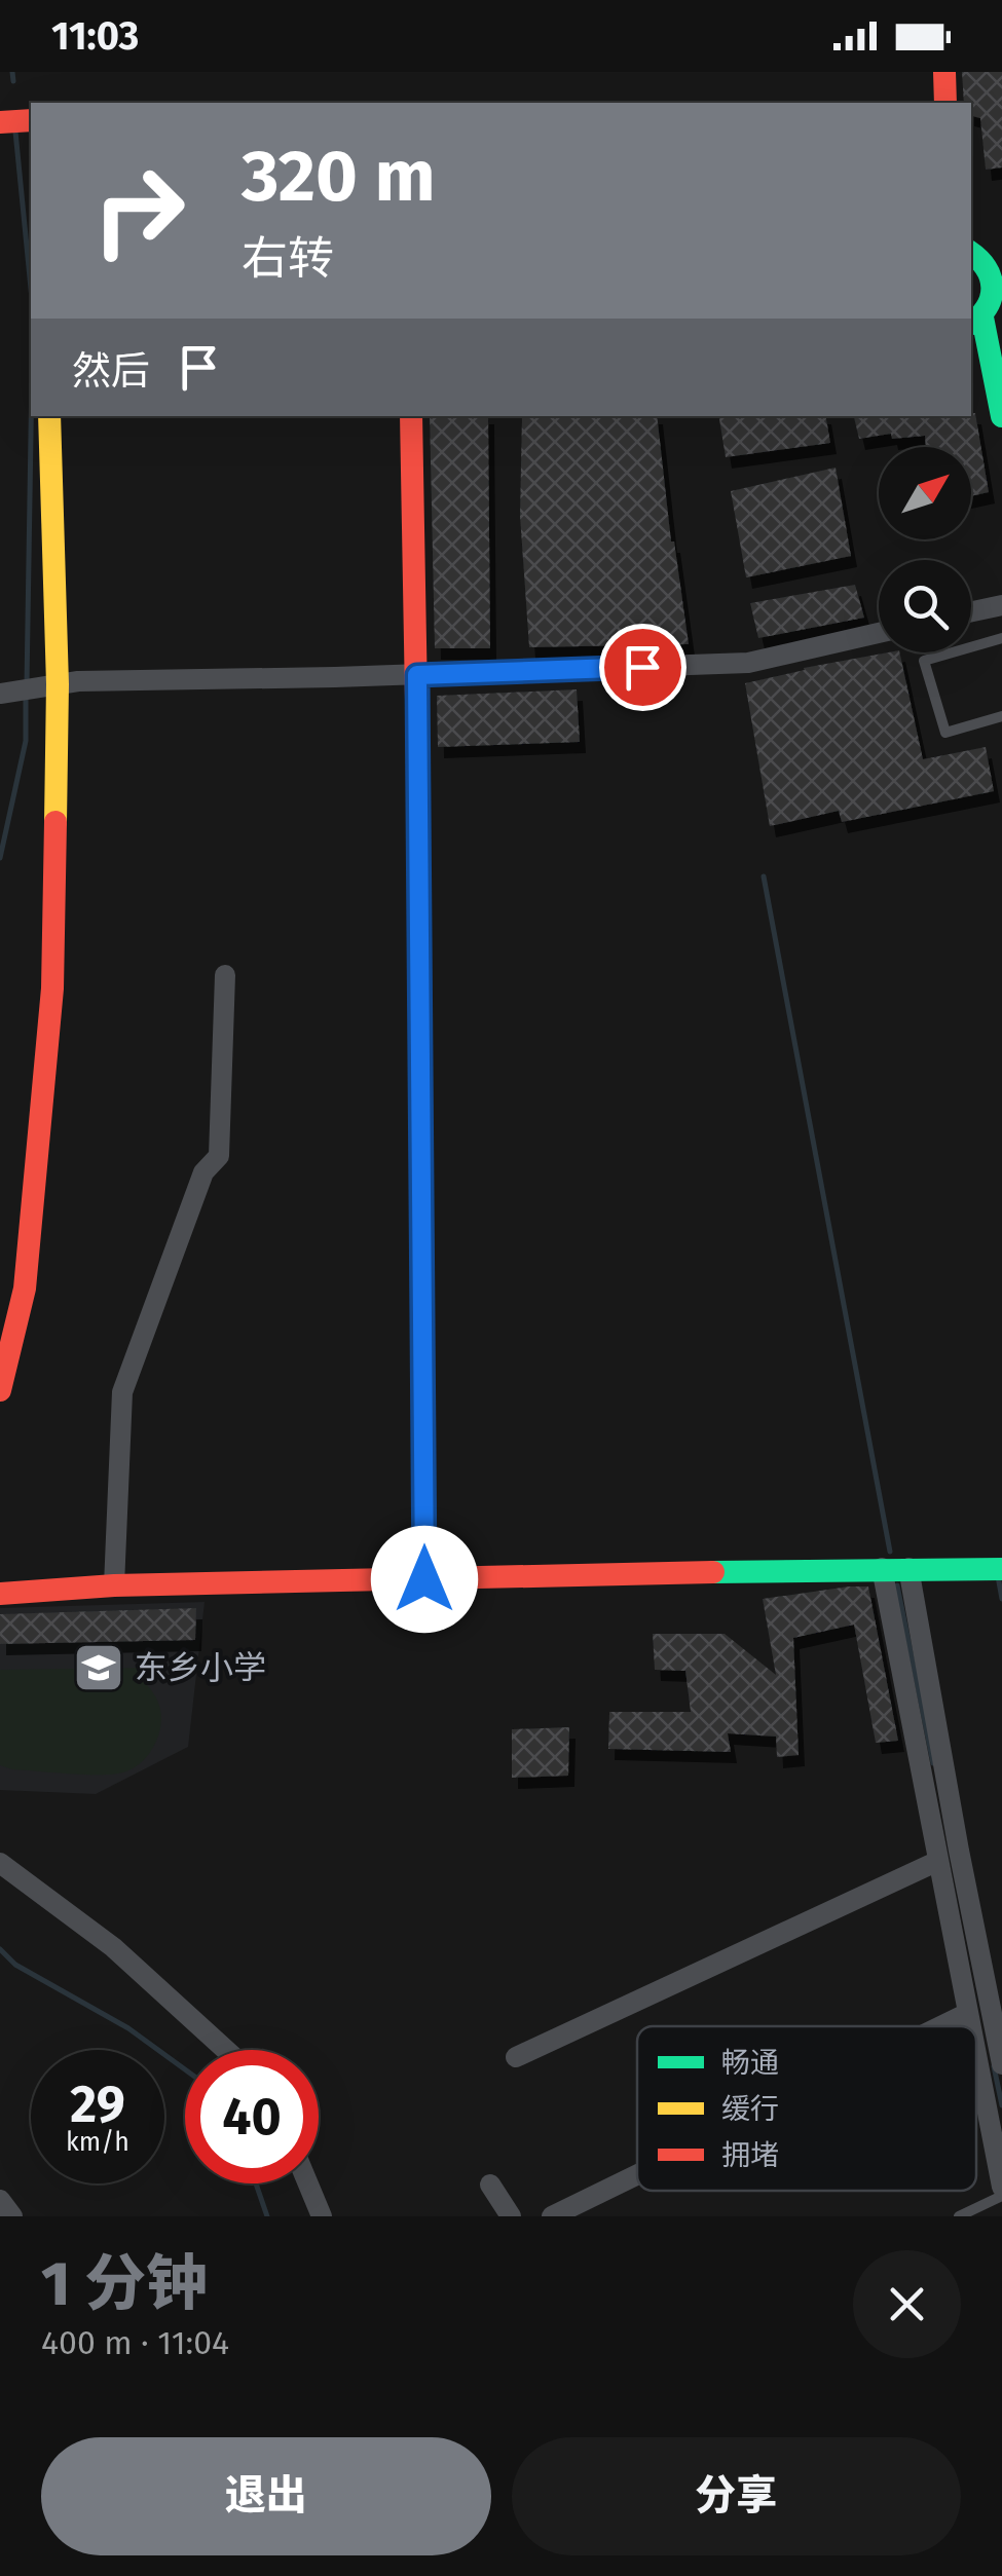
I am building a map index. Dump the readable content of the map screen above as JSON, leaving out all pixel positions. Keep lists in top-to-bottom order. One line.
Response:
{"places":{"school or university":["东乡小学"]},"legend":["畅通","缓行","拥堵"],"north":"top right","page":{"status":"11:03","turn":["320 m","右转"],"then":"然后","speed":"29 km/h","limit":"40","heading":["1 分钟","400 m · 11:04"],"buttons":["退出","分享"]}}
